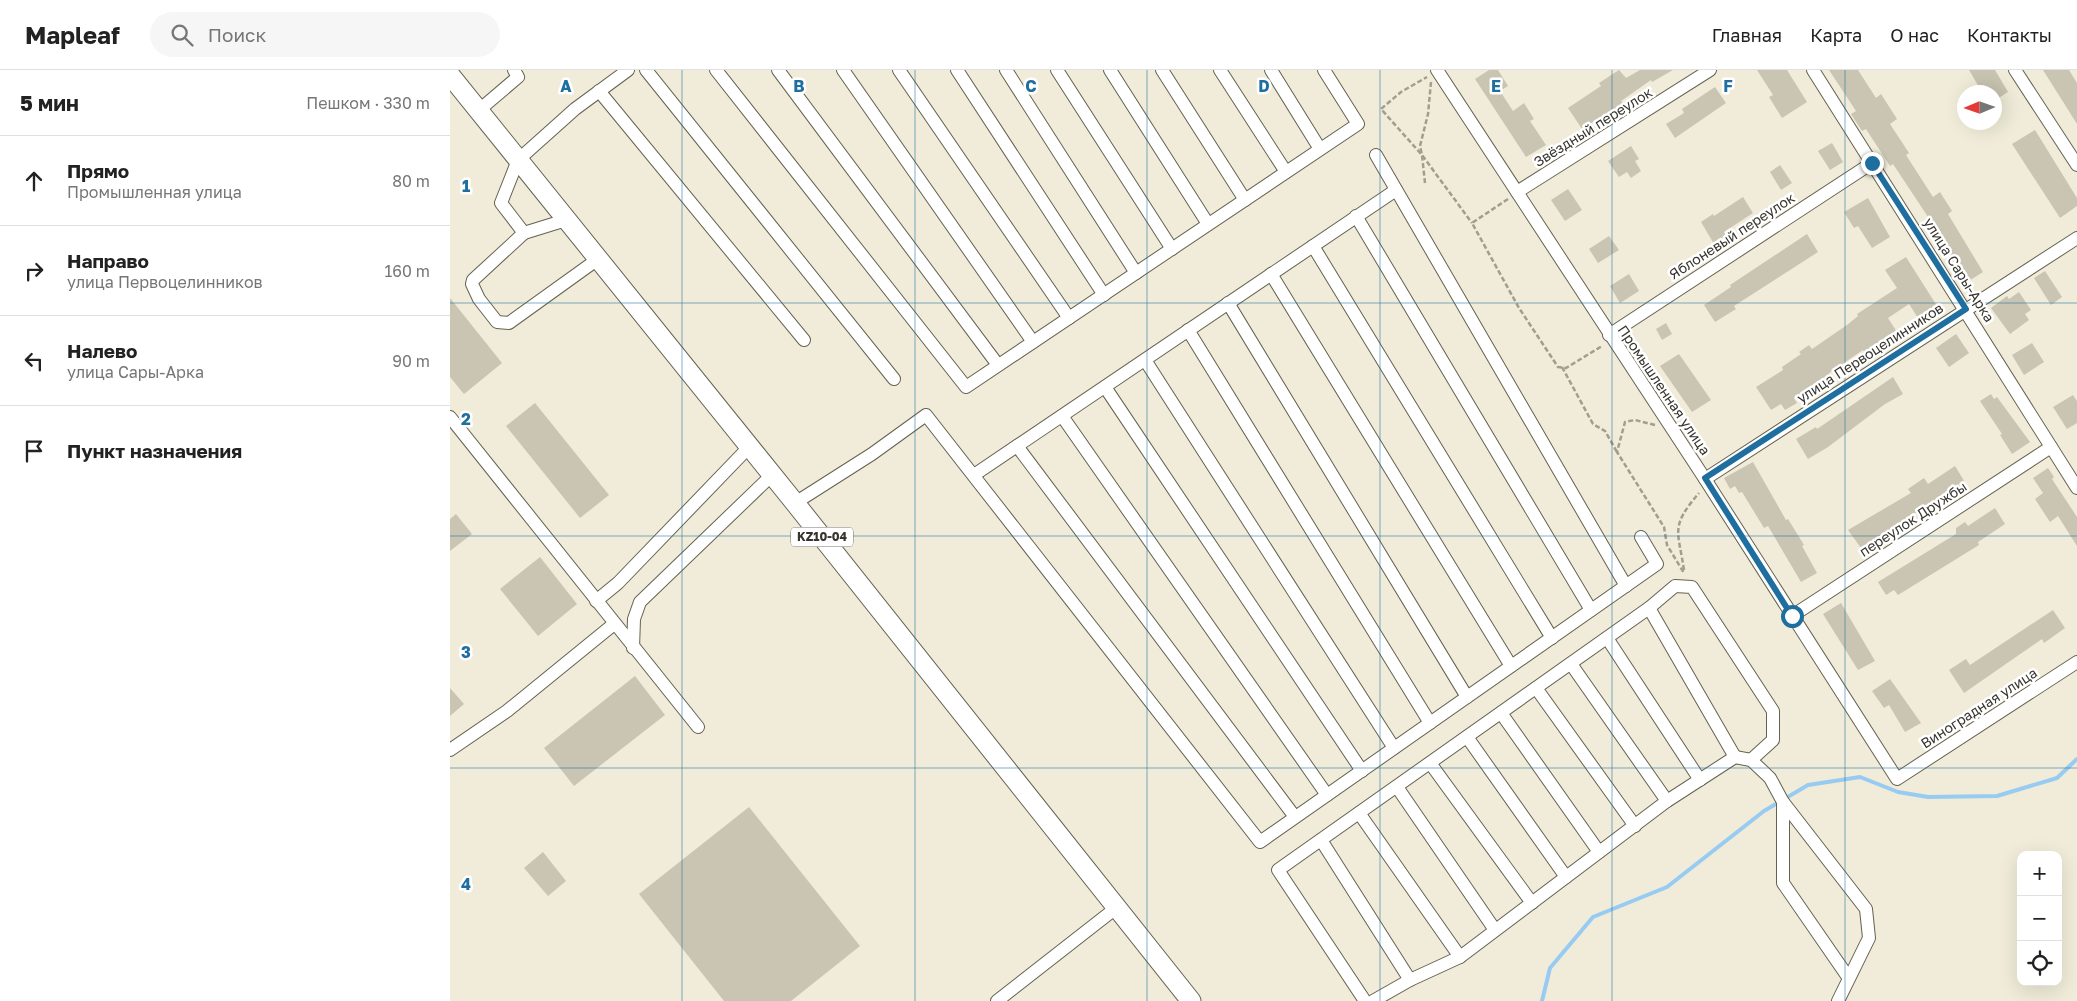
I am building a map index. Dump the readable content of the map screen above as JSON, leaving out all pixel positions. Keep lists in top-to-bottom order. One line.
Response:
{"streets":{"highway":["KZ10-04"],"lane":["Звёздный переулок","Яблоневый переулок","улица Сары-Арка","улица Первоцелинников","Промышленная улица","переулок Дружбы","Виноградная улица"]},"crossings":[["Звёздный переулок","Промышленная улица"],["Яблоневый переулок","улица Сары-Арка"],["Яблоневый переулок","Промышленная улица"],["улица Сары-Арка","улица Первоцелинников"],["улица Сары-Арка","переулок Дружбы"],["улица Первоцелинников","Промышленная улица"],["Промышленная улица","переулок Дружбы"],["Промышленная улица","Виноградная улица"]],"north":"left","page":{"header":"Mapleaf","search":"Поиск","nav":["Главная","Карта","О нас","Контакты"],"heading":["5 мин","Пешком · 330 m"],"list":[["Прямо","Промышленная улица","80 m"],["Направо","улица Первоцелинников","160 m"],["Налево","улица Сары-Арка","90 m"],"Пункт назначения"],"map_buttons":["+","−"]},"grid":{"columns":["A","B","C","D","E","F"],"rows":["1","2","3","4"]}}
